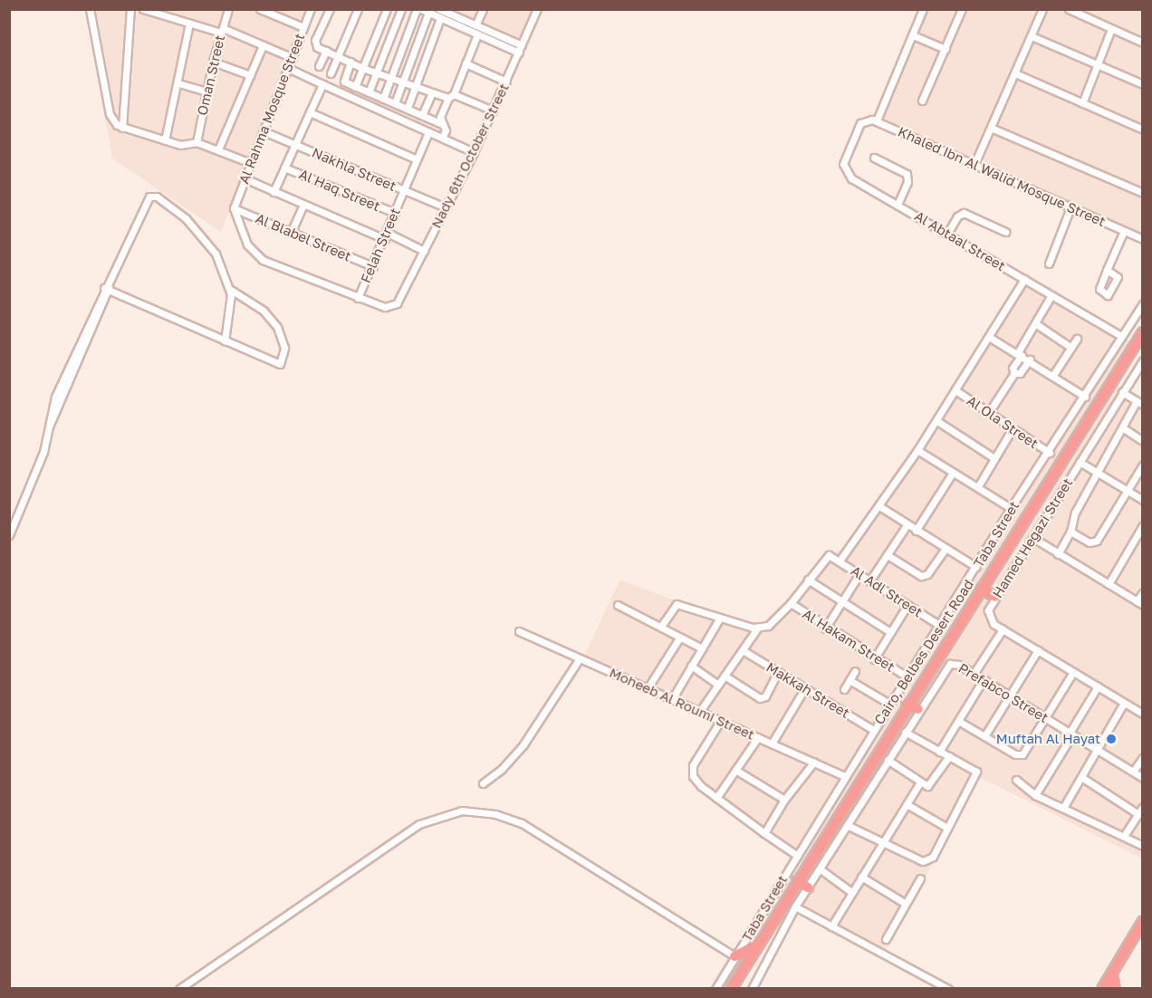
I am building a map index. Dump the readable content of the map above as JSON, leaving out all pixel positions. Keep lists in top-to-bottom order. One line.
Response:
{"streets":{"highway":["Cairo, Belbes Desert Road"],"street":["Oman Street","Al Rahma Mosque Street","Nady 6th October Street","Nakhla Street","Khaled Ibn Al Walid Mosque Street","Al Haq Street","Al Blabel Street","Al Abtaal Street","Felah Street","Al Ola Street","Taba Street","Hamed Hegazi Street","Al Adl Street","Al Hakam Street","Makkah Street","Prefabco Street","Moheeb Al Roumi Street"]},"crossings":[["Al Rahma Mosque Street","Nakhla Street"],["Al Rahma Mosque Street","Al Blabel Street"],["Nady 6th October Street","Nakhla Street"],["Nady 6th October Street","Felah Street"],["Nakhla Street","Felah Street"],["Khaled Ibn Al Walid Mosque Street","Al Abtaal Street"],["Al Haq Street","Felah Street"],["Al Blabel Street","Felah Street"],["Al Abtaal Street","Taba Street"],["Al Ola Street","Taba Street"],["Taba Street","Al Adl Street"],["Taba Street","Al Hakam Street"],["Taba Street","Makkah Street"],["Taba Street","Moheeb Al Roumi Street"]],"places":["Muftah Al Hayat"]}
